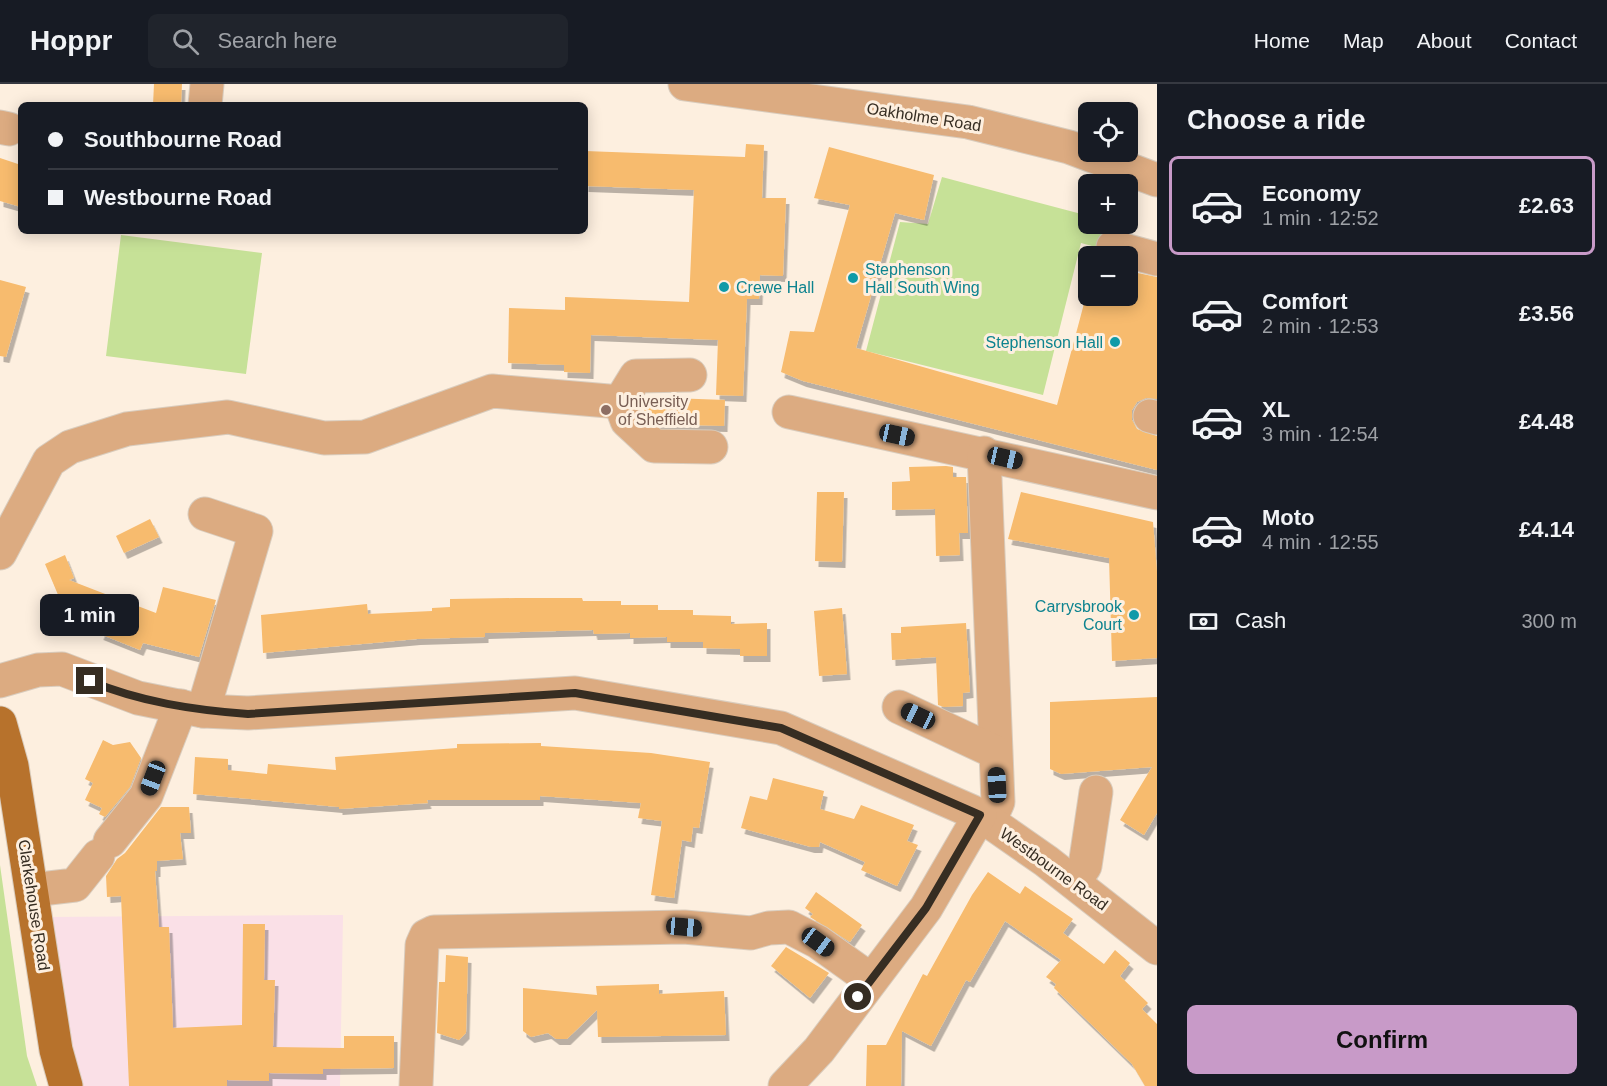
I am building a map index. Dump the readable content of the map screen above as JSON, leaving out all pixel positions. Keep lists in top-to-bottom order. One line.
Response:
{"streets":{"main road":["Clarkehouse Road"],"street":["Oakholme Road","Westbourne Road"]},"places":["Stephenson Hall South Wing","Crewe Hall","Stephenson Hall","University of Sheffield","Carrysbrook Court"],"page":{"header":"Hoppr","search":"Search here","nav":["Home","Map","About","Contact"],"heading":"Choose a ride","map_buttons":["+","−"],"banner":["Southbourne Road","Westbourne Road"],"list":[{"name":"Economy","note":"1 min · 12:52","value":"£2.63"},{"name":"Comfort","note":"2 min · 12:53","value":"£3.56"},{"name":"XL","note":"3 min · 12:54","value":"£4.48"},{"name":"Moto","note":"4 min · 12:55","value":"£4.14"}],"pay":["Cash","300 m"],"bubble":"1 min","buttons":"Confirm"}}
